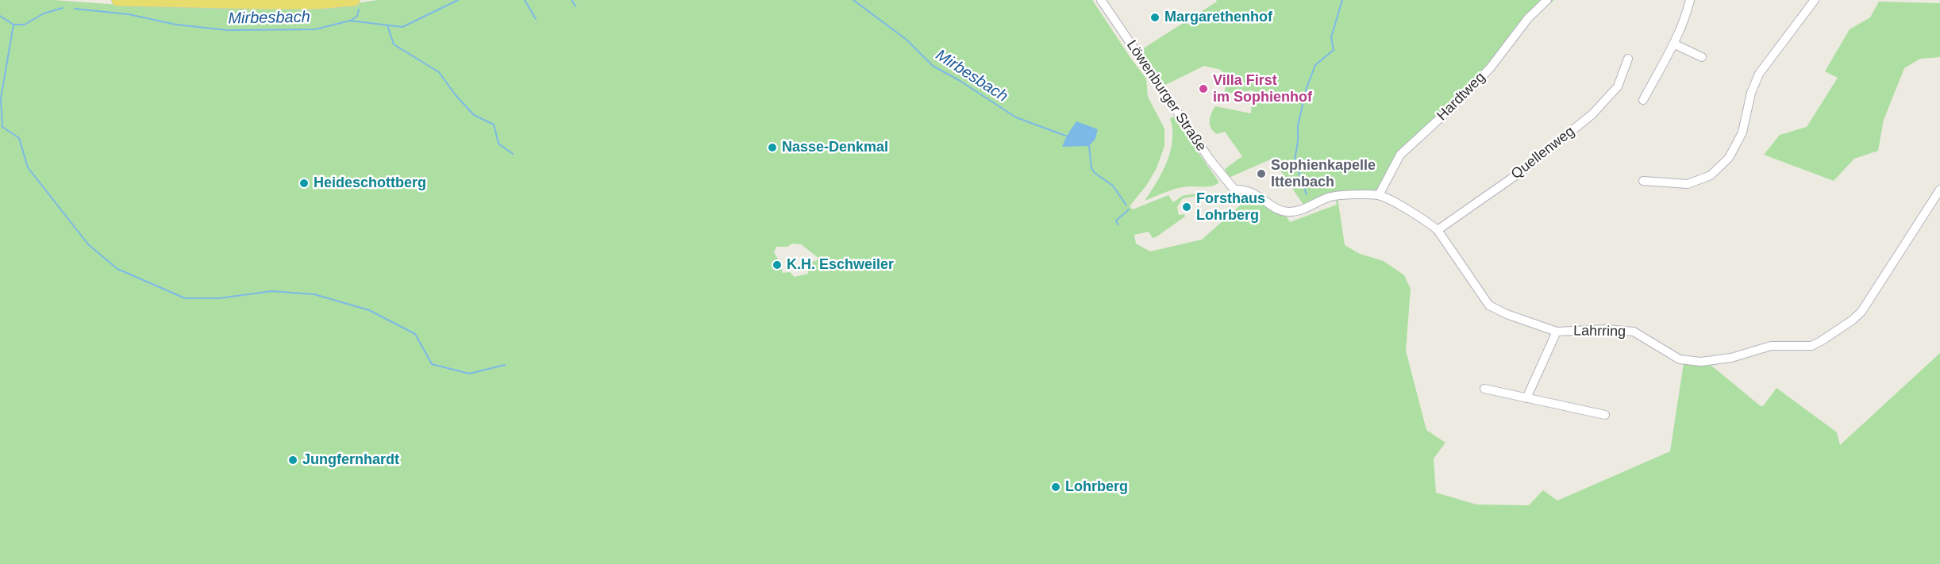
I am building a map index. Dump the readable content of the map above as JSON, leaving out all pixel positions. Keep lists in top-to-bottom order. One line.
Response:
{"streets":{"street":["Löwenburger Straße","Hardtweg","Quellenweg","Lahrring"]},"crossings":[["Löwenburger Straße","Hardtweg"],["Löwenburger Straße","Lahrring"],["Hardtweg","Lahrring"],["Quellenweg","Lahrring"]],"water":["Mirbesbach"],"places":["Margarethenhof","Villa First im Sophienhof","Nasse-Denkmal","Sophienkapelle Ittenbach","Heideschottberg","Forsthaus Lohrberg","K.H. Eschweiler","Jungfernhardt","Lohrberg"]}
